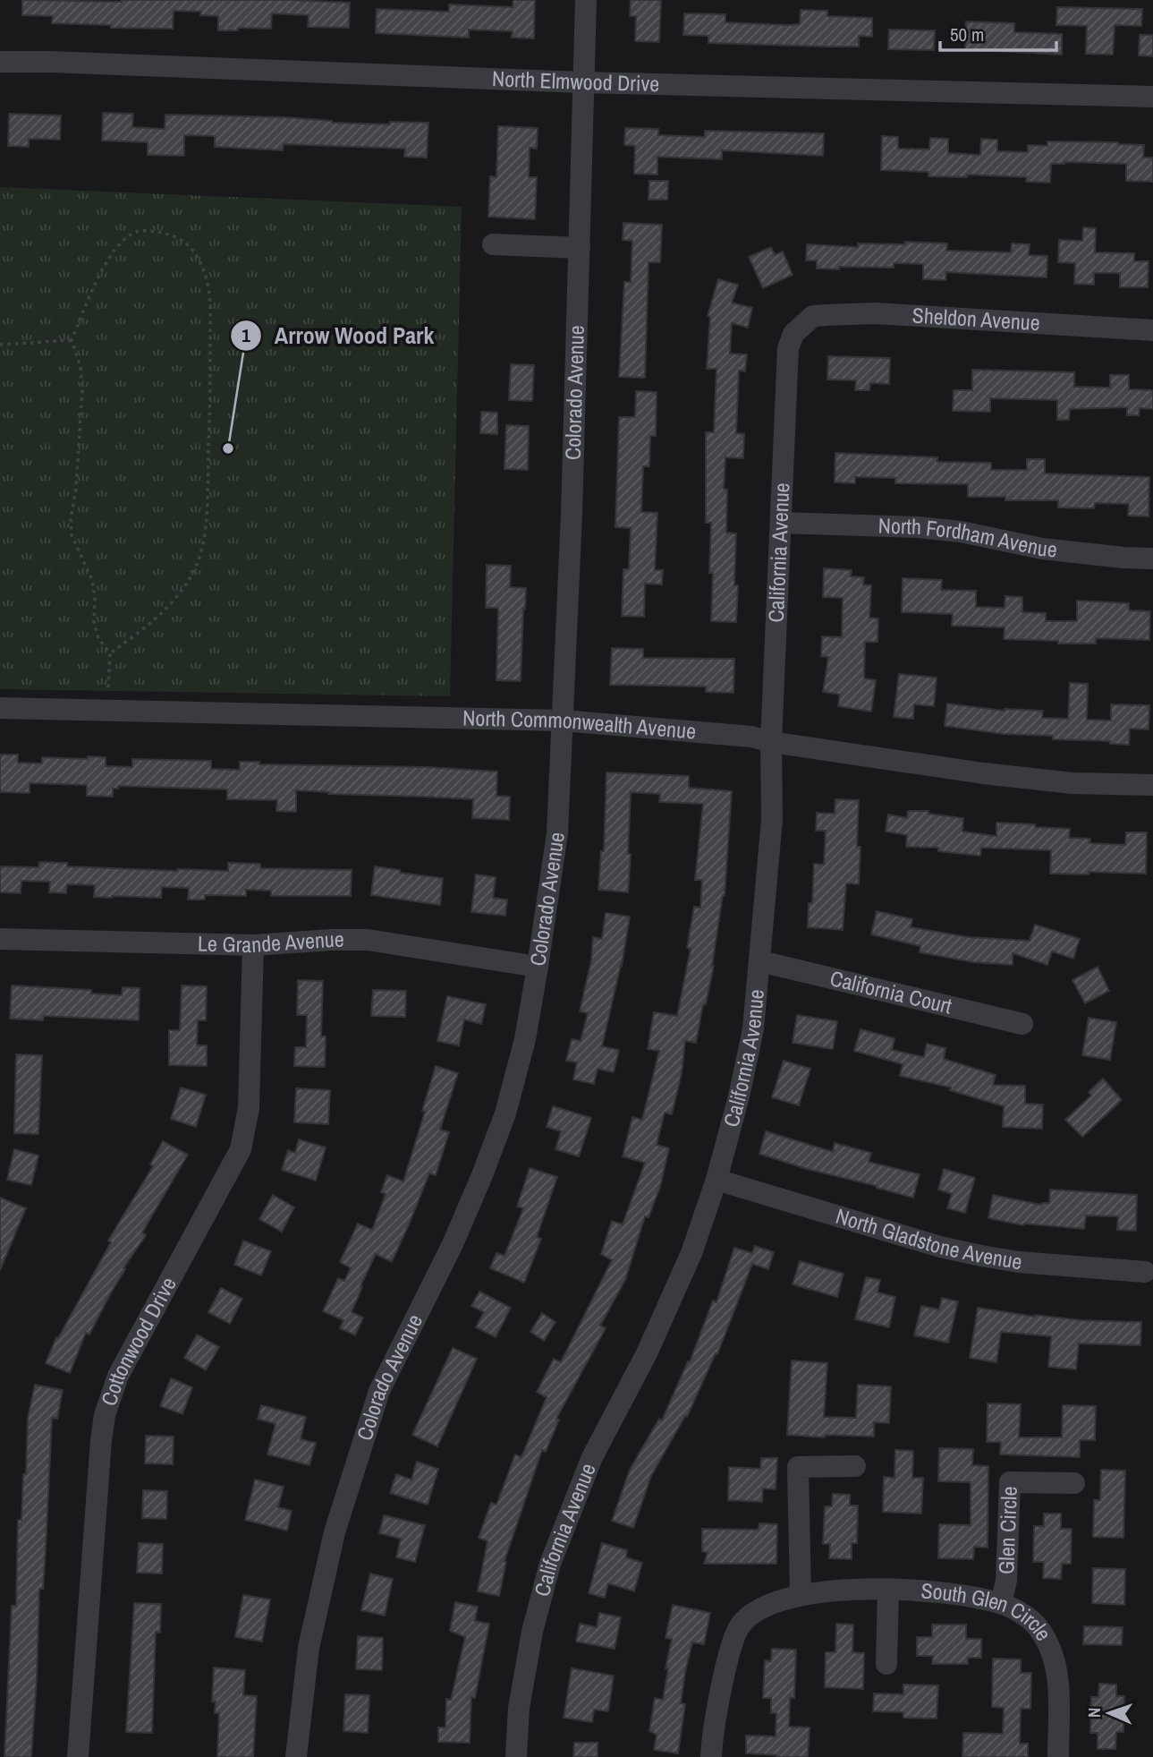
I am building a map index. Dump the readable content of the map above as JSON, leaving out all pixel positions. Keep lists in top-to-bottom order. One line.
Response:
{"streets":{"street":["North Elmwood Drive","Sheldon Avenue","Colorado Avenue","North Fordham Avenue","California Avenue","North Commonwealth Avenue","Le Grande Avenue","California Court","North Gladstone Avenue","Cottonwood Drive","Glen Circle","South Glen Circle"]},"crossings":[["North Elmwood Drive","Colorado Avenue"],["Sheldon Avenue","California Avenue"],["Colorado Avenue","North Commonwealth Avenue"],["Colorado Avenue","Le Grande Avenue"],["North Fordham Avenue","California Avenue"],["California Avenue","North Commonwealth Avenue"],["California Avenue","California Court"],["California Avenue","North Gladstone Avenue"],["Le Grande Avenue","Cottonwood Drive"],["Glen Circle","South Glen Circle"]],"places":["Arrow Wood Park"],"scale_bar":"50 m","north":"left"}
